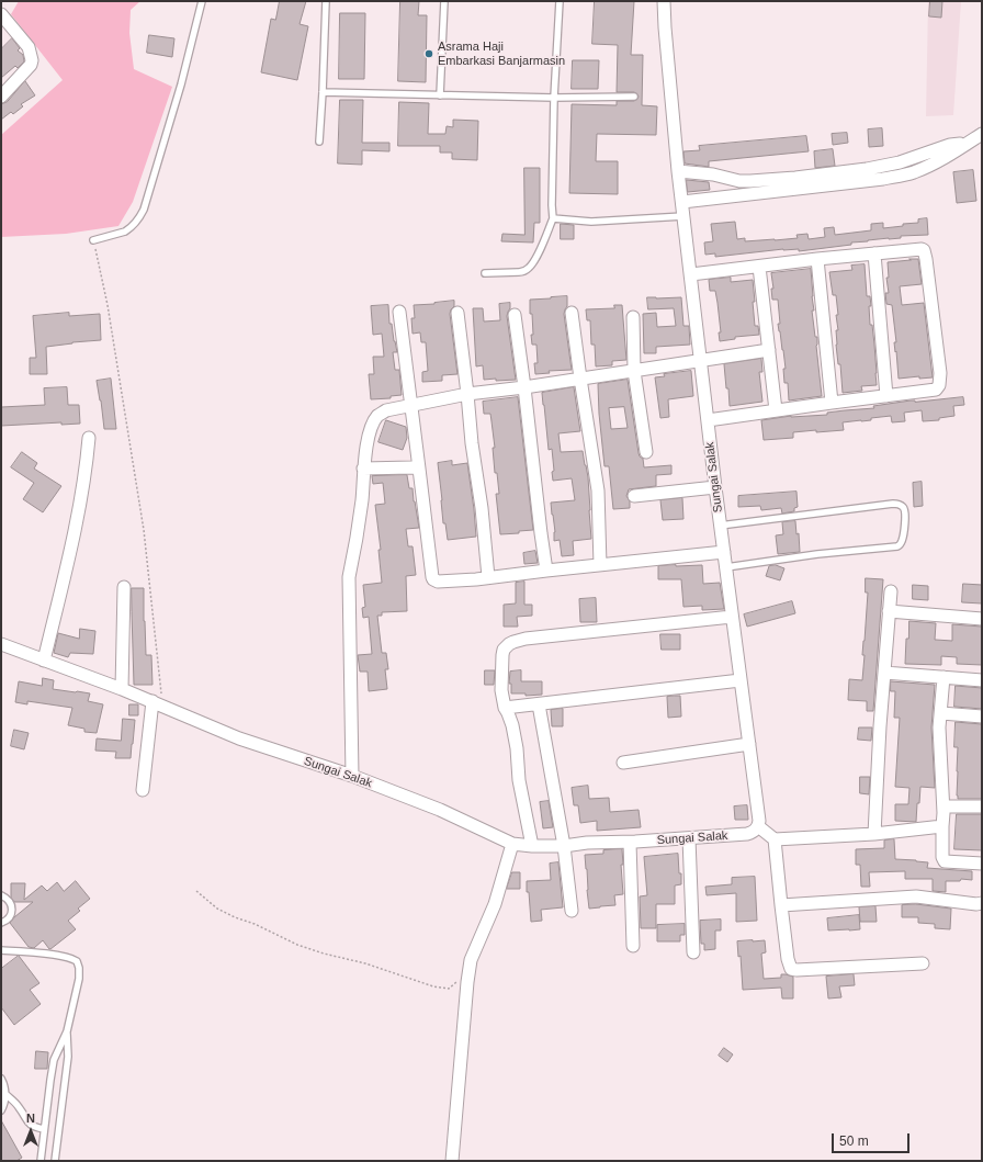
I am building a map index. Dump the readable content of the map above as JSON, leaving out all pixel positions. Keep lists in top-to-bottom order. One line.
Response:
{"streets":{"street":["Sungai Salak"]},"places":["Asrama Haji Embarkasi Banjarmasin"],"scale_bar":"50 m","north":"top"}
